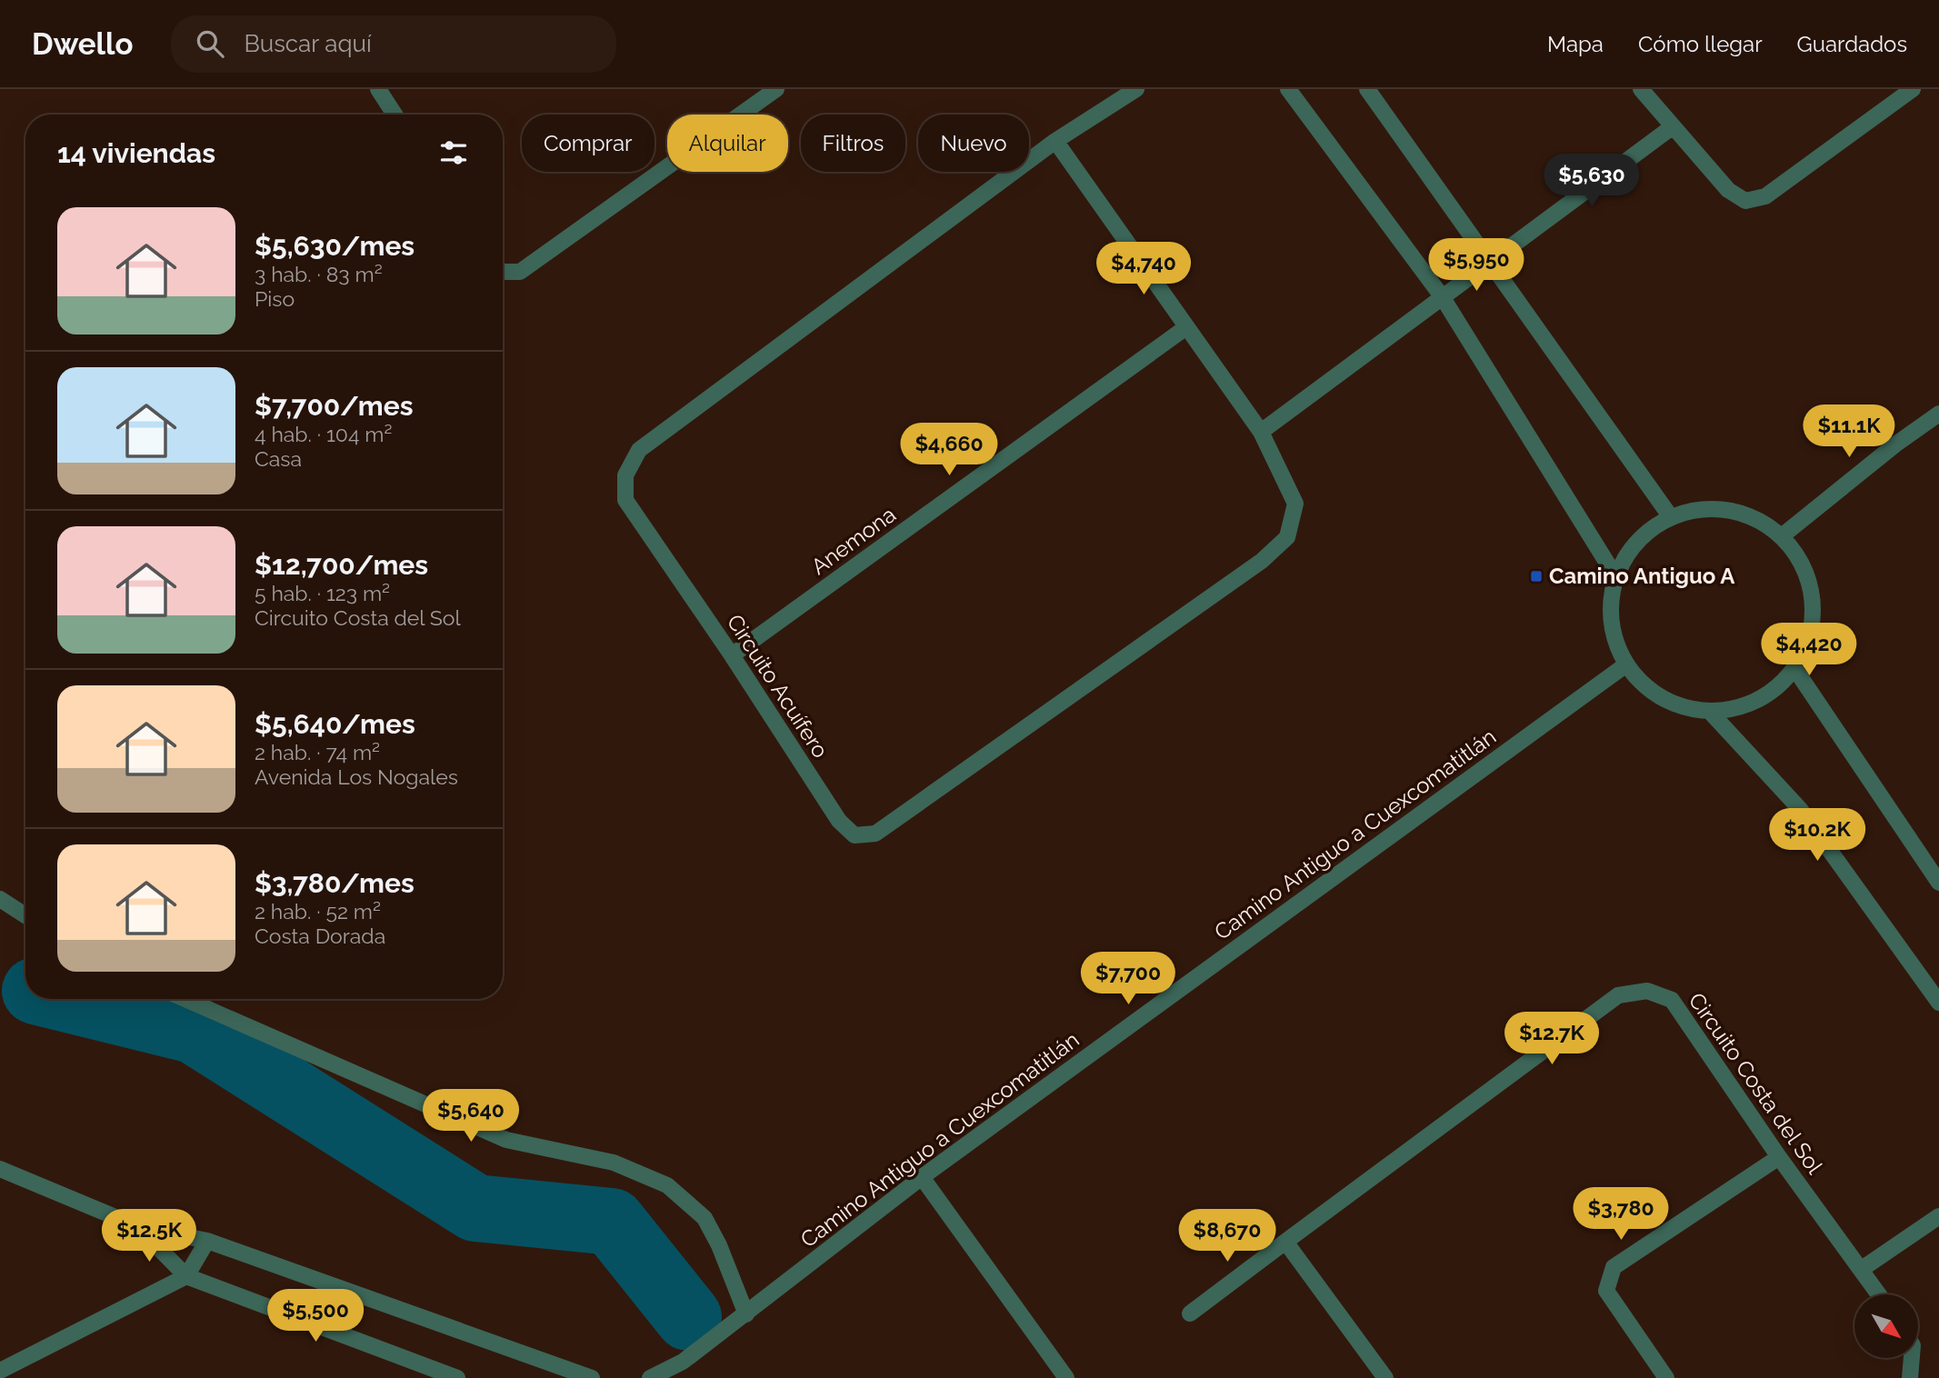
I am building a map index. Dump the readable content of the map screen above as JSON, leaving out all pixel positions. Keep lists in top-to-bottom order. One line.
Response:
{"streets":{"street":["Anemona","Circuito Acuífero","Camino Antiguo a Cuexcomatitlán","Circuito Costa del Sol"]},"crossings":[["Anemona","Circuito Acuífero"]],"places":{"transit":["Camino Antiguo A"]},"north":"bottom right","page":{"header":"Dwello","search":"Buscar aquí","nav":["Mapa","Cómo llegar","Guardados"],"chip":["Comprar","Alquilar","Filtros","Nuevo"],"heading":"14 viviendas","price":["$5,630","$5,950","$4,740","$11.1K","$4,660","$4,420","$10.2K","$7,700","$12.7K","$5,640","$3,780","$12.5K","$8,670","$5,500"],"list":[{"name":"$5,630/mes","note":"3 hab. · 83 m² · Piso"},{"name":"$7,700/mes","note":"4 hab. · 104 m² · Casa"},{"name":"$12,700/mes","note":"5 hab. · 123 m² · Circuito Costa del Sol"},{"name":"$5,640/mes","note":"2 hab. · 74 m² · Avenida Los Nogales"},{"name":"$3,780/mes","note":"2 hab. · 52 m² · Costa Dorada"}]}}
